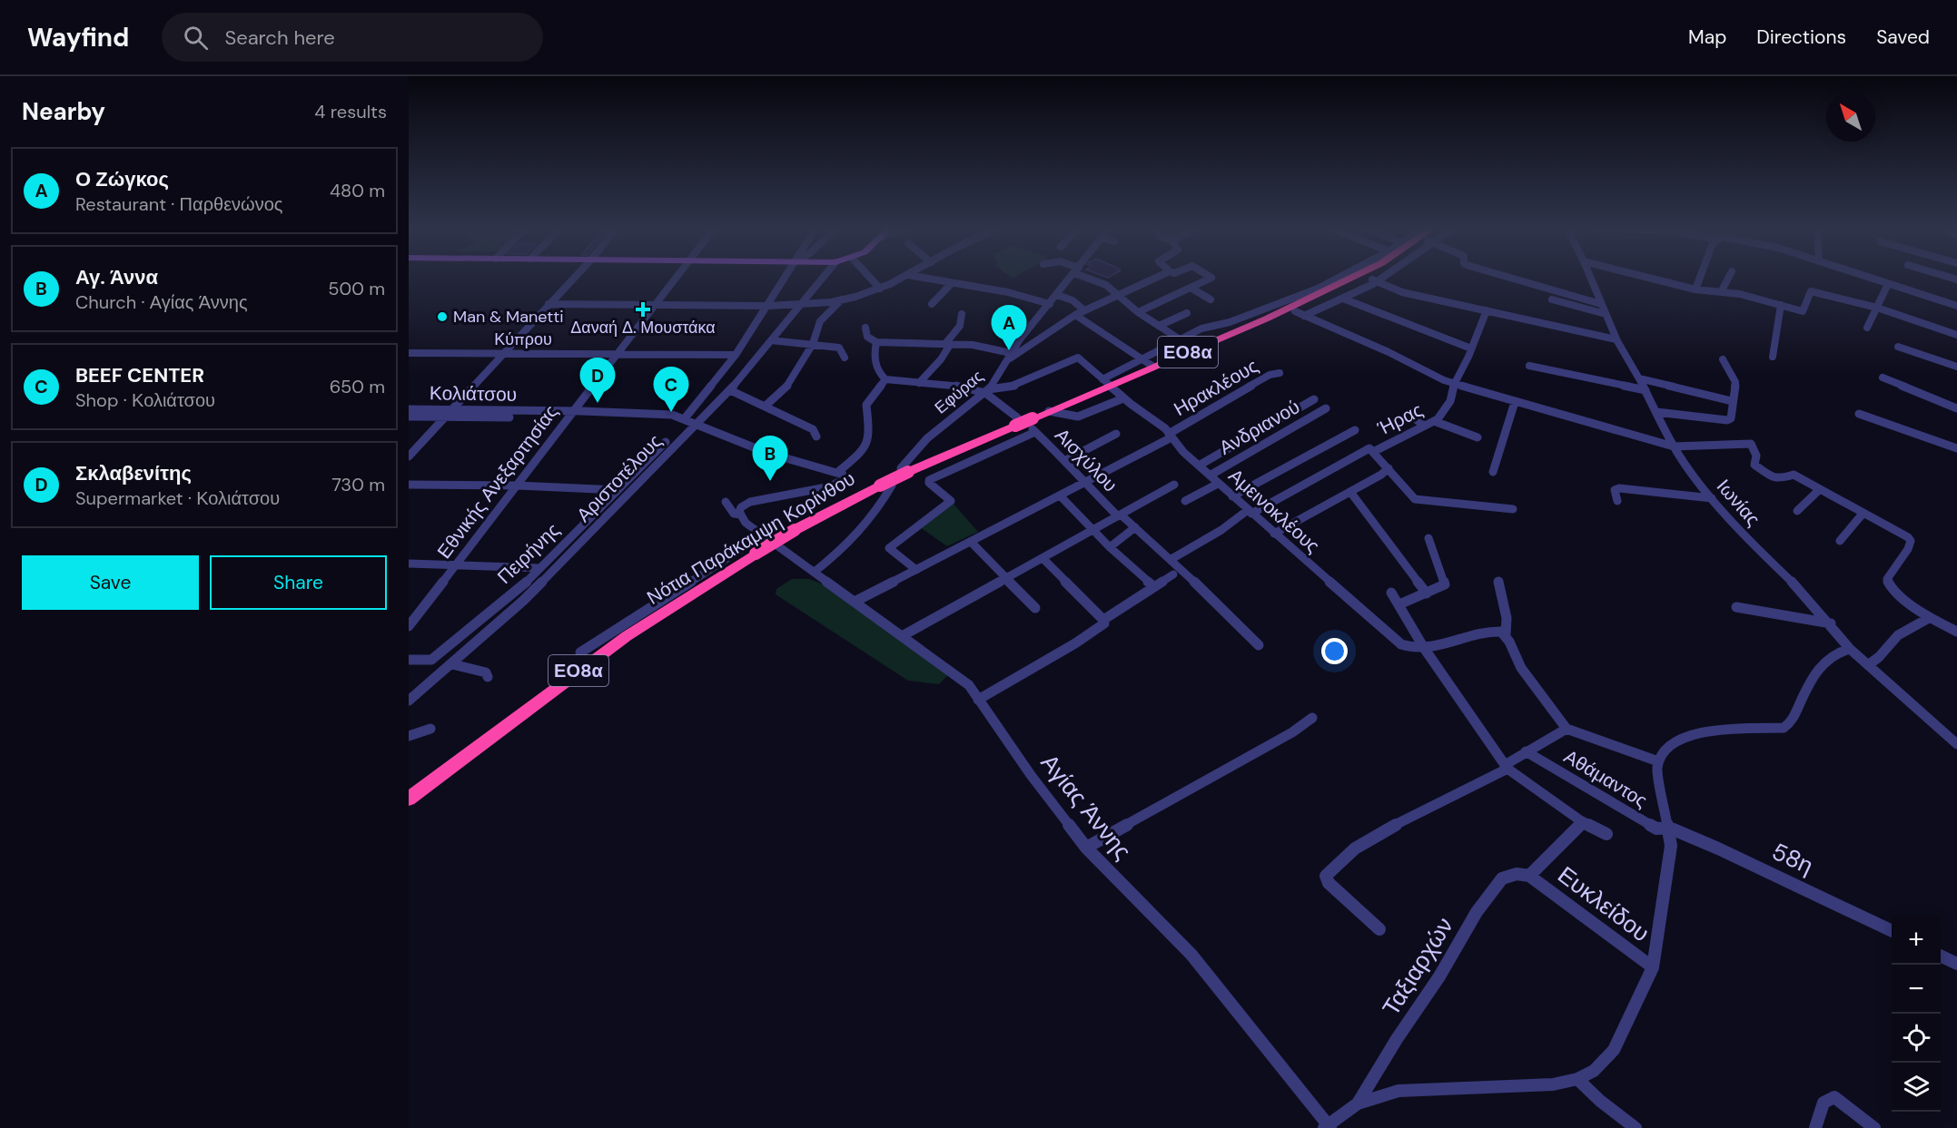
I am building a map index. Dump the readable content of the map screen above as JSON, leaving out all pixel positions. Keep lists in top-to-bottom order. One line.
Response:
{"streets":{"highway":["ΕΟ8α","Νότια Παράκαμψη Κορίνθου"],"street":["Κύπρου","Ηρακλέους","Εφύρας","Κολιάτσου","Ήρας","Ανδριανού","Αισχύλου","Αριστοτέλους","Εθνικής Ανεξαρτησίας","Ιωνίας","Αμεινοκλέους","Πειρήνης","Αθάμαντος","Αγίας Άννης","58η","Ευκλείδου","Ταξιαρχών"]},"crossings":[["Κύπρου","Εθνικής Ανεξαρτησίας"],["Ηρακλέους","Αισχύλου"],["Ηρακλέους","Αμεινοκλέους"],["Ηρακλέους","Αγίας Άννης"],["Εφύρας","Αμεινοκλέους"],["Εφύρας","Νότια Παράκαμψη Κορίνθου"],["Κολιάτσου","Εθνικής Ανεξαρτησίας"],["Ήρας","Αισχύλου"],["Ήρας","Αμεινοκλέους"],["Ανδριανού","Αμεινοκλέους"],["Αισχύλου","Νότια Παράκαμψη Κορίνθου"],["Αμεινοκλέους","Νότια Παράκαμψη Κορίνθου"],["Αθάμαντος","58η"],["Ευκλείδου","Ταξιαρχών"]],"places":{"health":["Δαναή Δ. Μουστάκα"],"other":["Man & Manetti"]},"north":"top left","page":{"header":"Wayfind","search":"Search here","nav":["Map","Directions","Saved"],"heading":["Nearby","4 results"],"list":[{"mark":"A","name":"Ο Ζώγκος","note":"Restaurant · Παρθενώνος","value":"480 m"},{"mark":"B","name":"Αγ. Άννα","note":"Church · Αγίας Άννης","value":"500 m"},{"mark":"C","name":"BEEF CENTER","note":"Shop · Κολιάτσου","value":"650 m"},{"mark":"D","name":"Σκλαβενίτης","note":"Supermarket · Κολιάτσου","value":"730 m"}],"pins":["A","D","C","B"],"buttons":["Save","Share"],"map_buttons":["+","−"]}}
